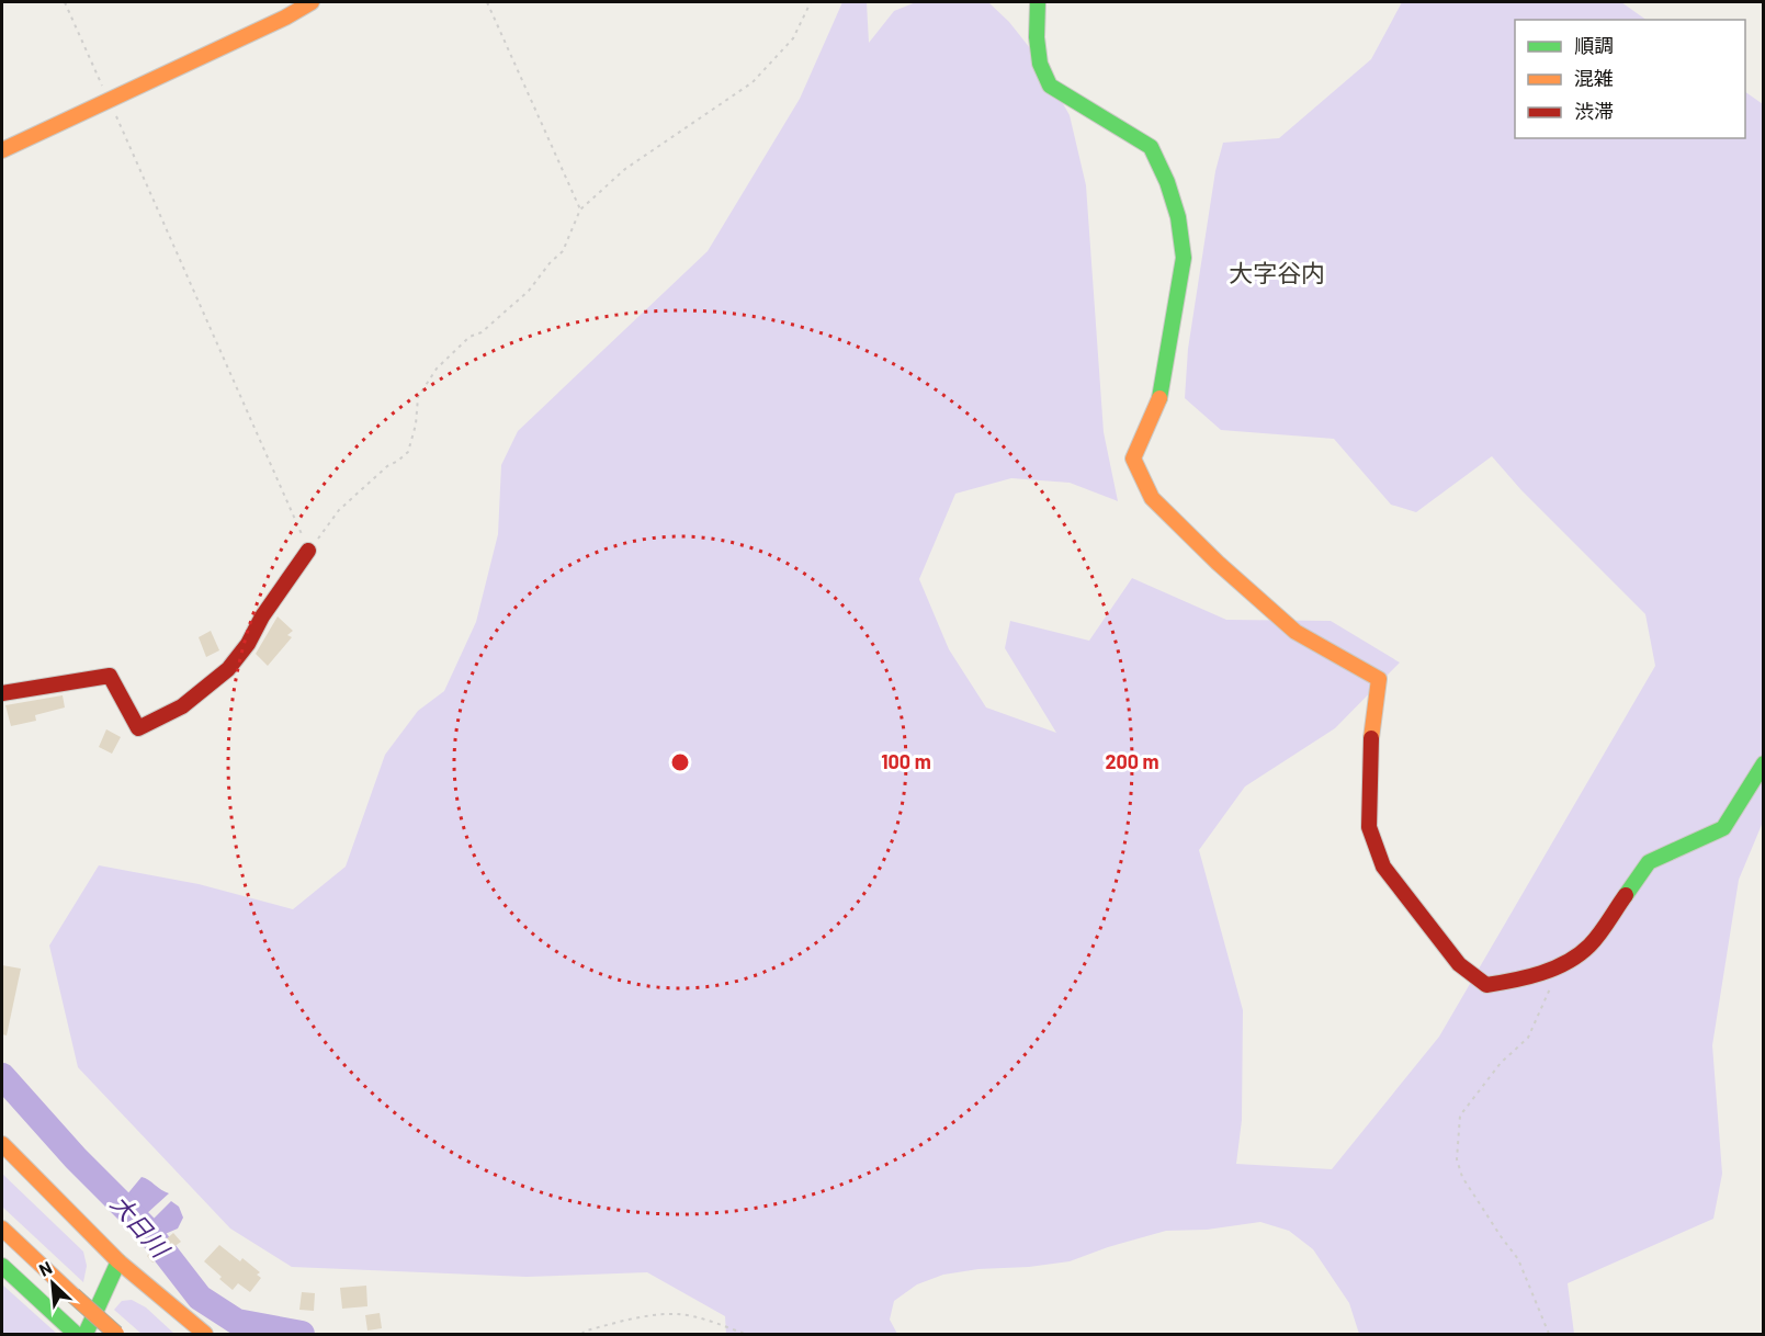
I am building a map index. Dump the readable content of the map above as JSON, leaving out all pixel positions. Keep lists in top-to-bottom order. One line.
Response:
{"districts":["大字谷内"],"water":["大日川"],"legend":["順調","混雑","渋滞"],"north":"top left","rings":["100 m","200 m"]}
